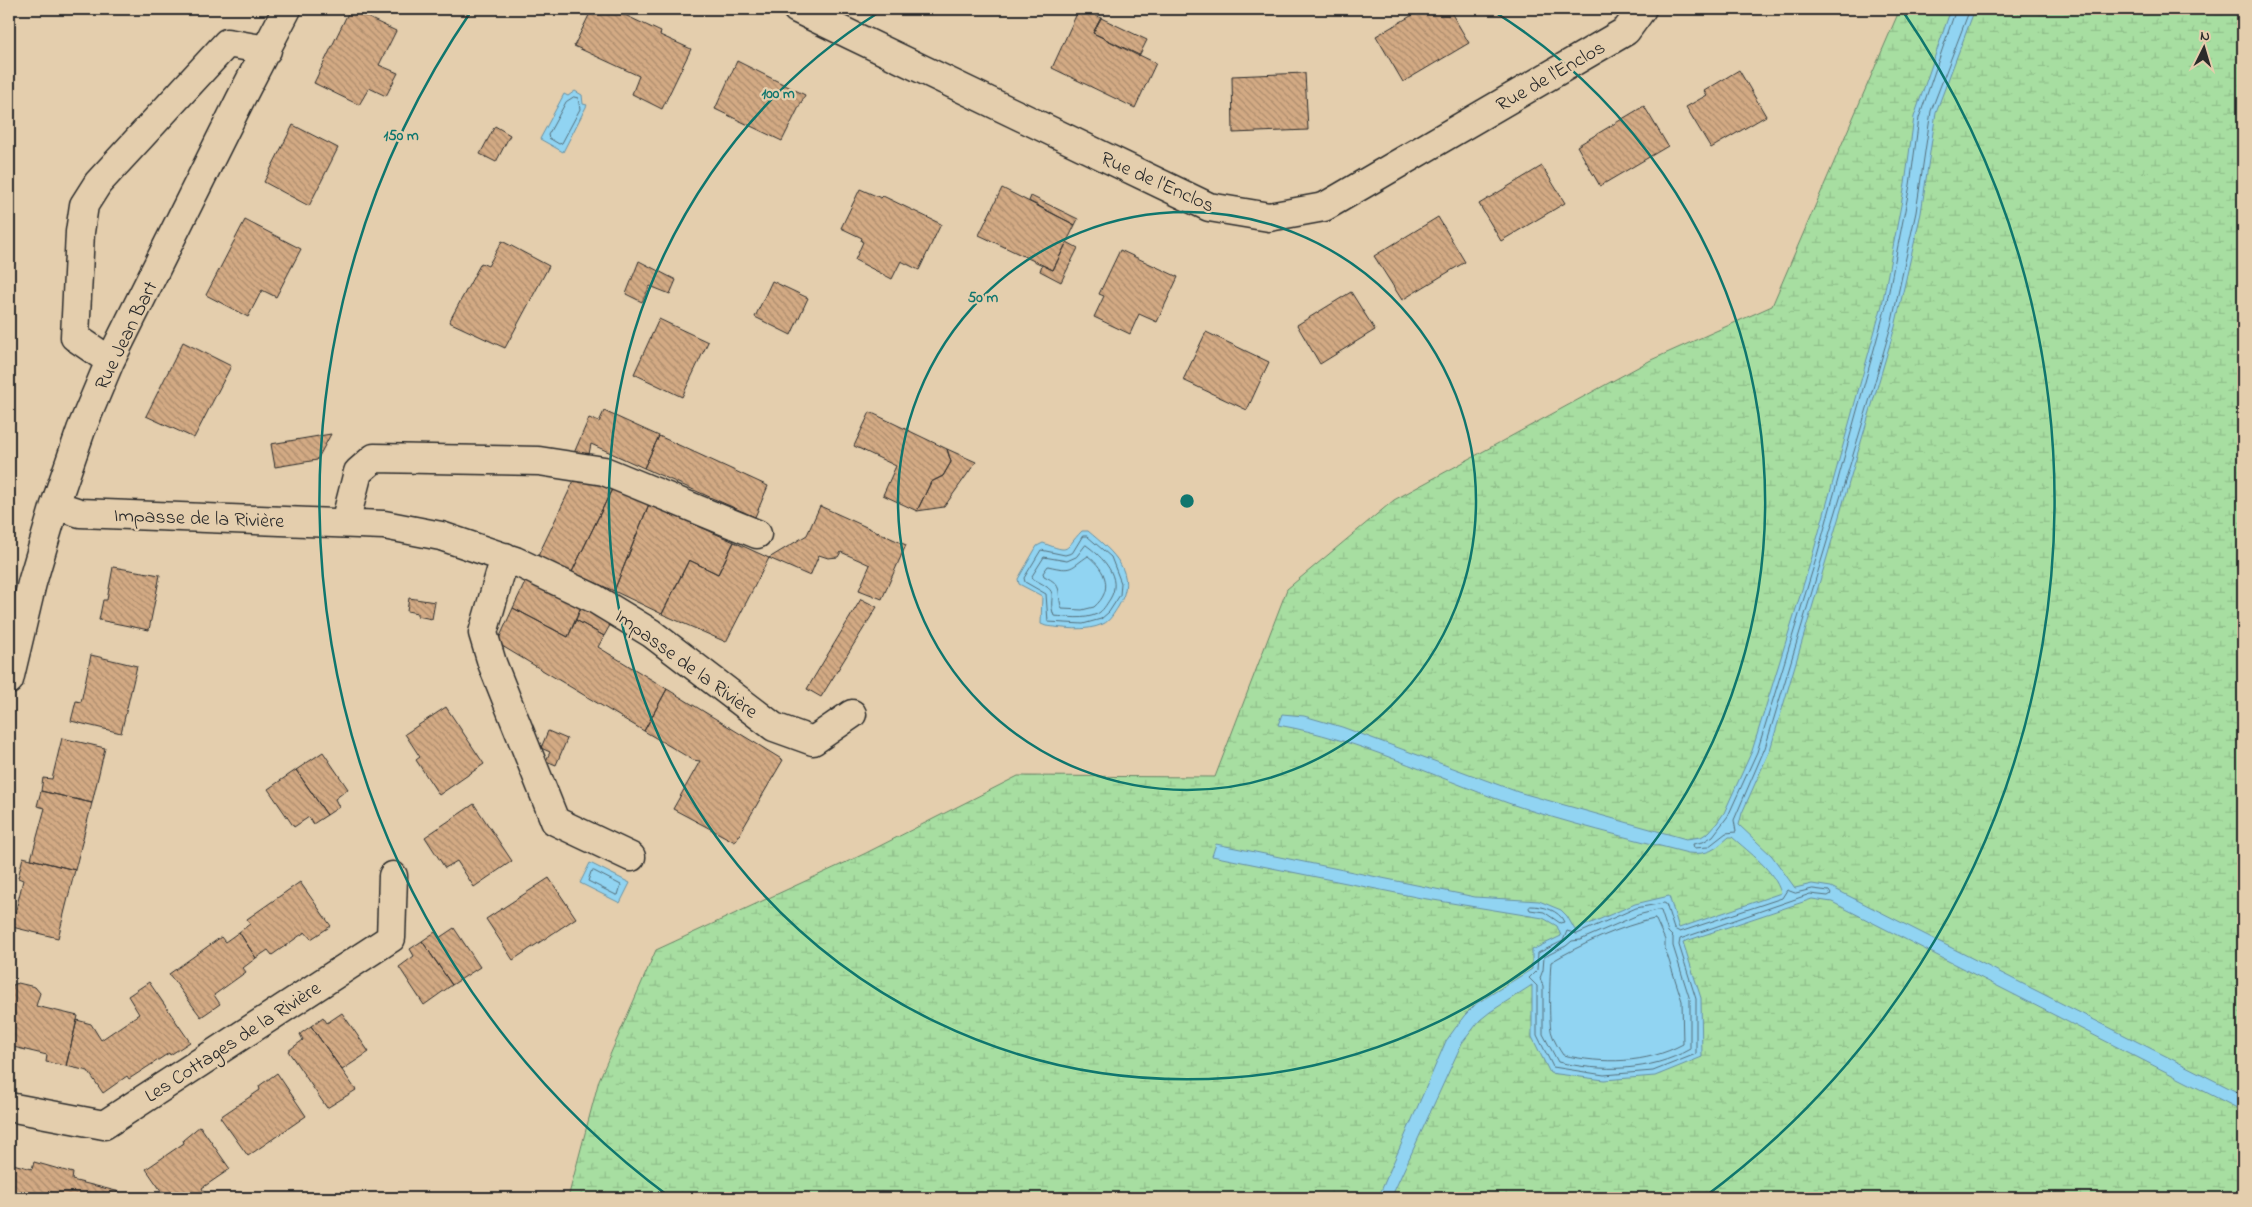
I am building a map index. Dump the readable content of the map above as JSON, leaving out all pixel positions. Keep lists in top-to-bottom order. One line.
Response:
{"streets":{"street":["Rue de l'Enclos","Rue Jean Bart","Impasse de la Rivière","Les Cottages de la Rivière"]},"crossings":[["Rue Jean Bart","Impasse de la Rivière"]],"north":"top","rings":["100 m","150 m","50 m"]}
